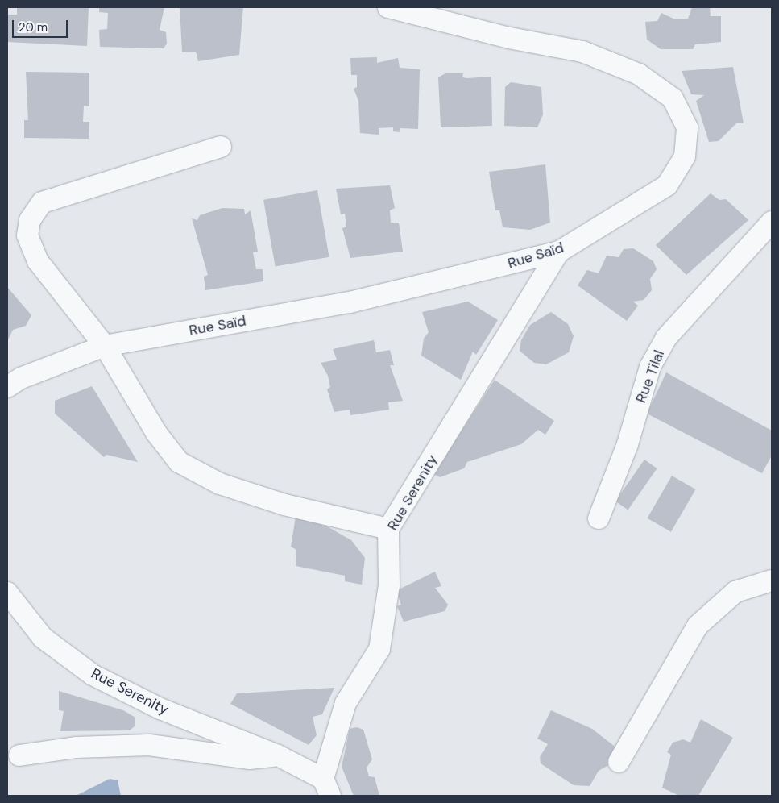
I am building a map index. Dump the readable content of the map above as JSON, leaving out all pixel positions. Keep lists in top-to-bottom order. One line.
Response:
{"streets":{"street":["Rue Saïd","Rue Tilal","Rue Serenity"]},"crossings":[["Rue Saïd","Rue Serenity"]],"scale_bar":"20 m"}
